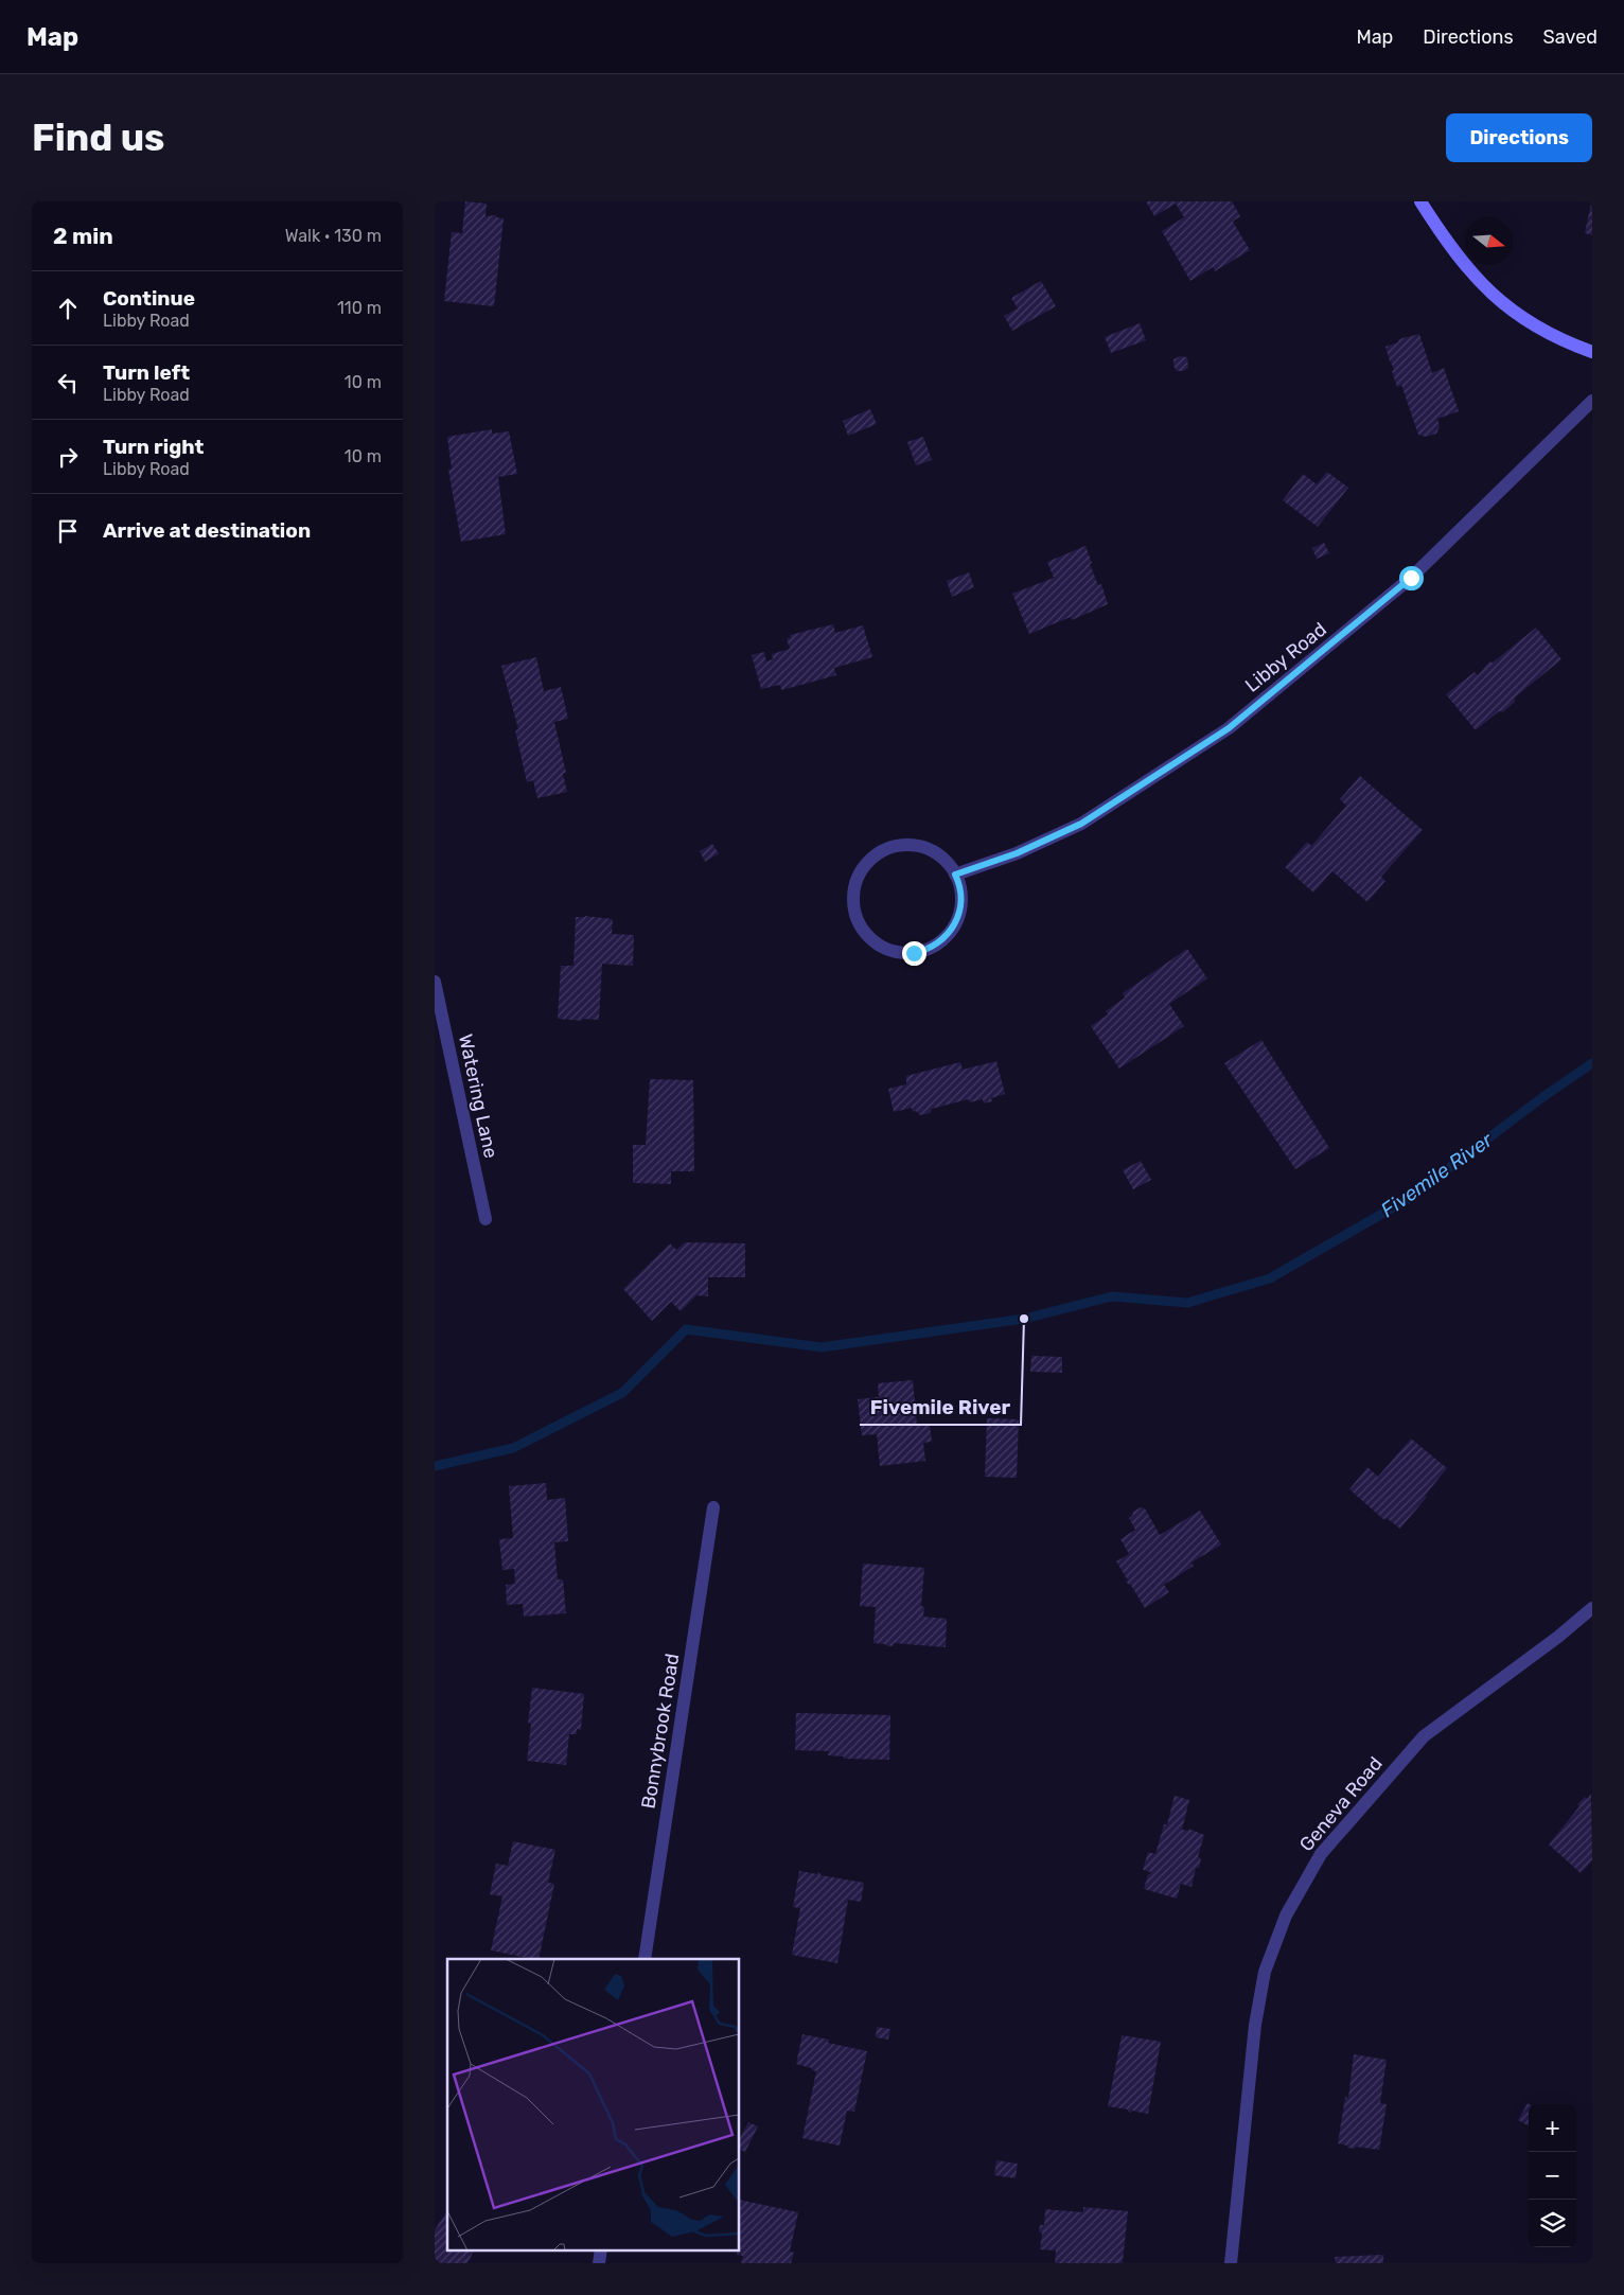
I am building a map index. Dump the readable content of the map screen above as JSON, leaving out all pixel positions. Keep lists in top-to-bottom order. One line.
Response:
{"streets":{"street":["Libby Road","Watering Lane","Bonnybrook Road","Geneva Road"]},"water":["Fivemile River"],"places":["Fivemile River"],"north":"right","page":{"header":"Map","nav":["Map","Directions","Saved"],"buttons":"Directions","title":"Find us","heading":["2 min","Walk · 130 m"],"list":[["Continue","Libby Road","110 m"],["Turn left","Libby Road","10 m"],["Turn right","Libby Road","10 m"],"Arrive at destination"],"map_buttons":["+","−"]}}
